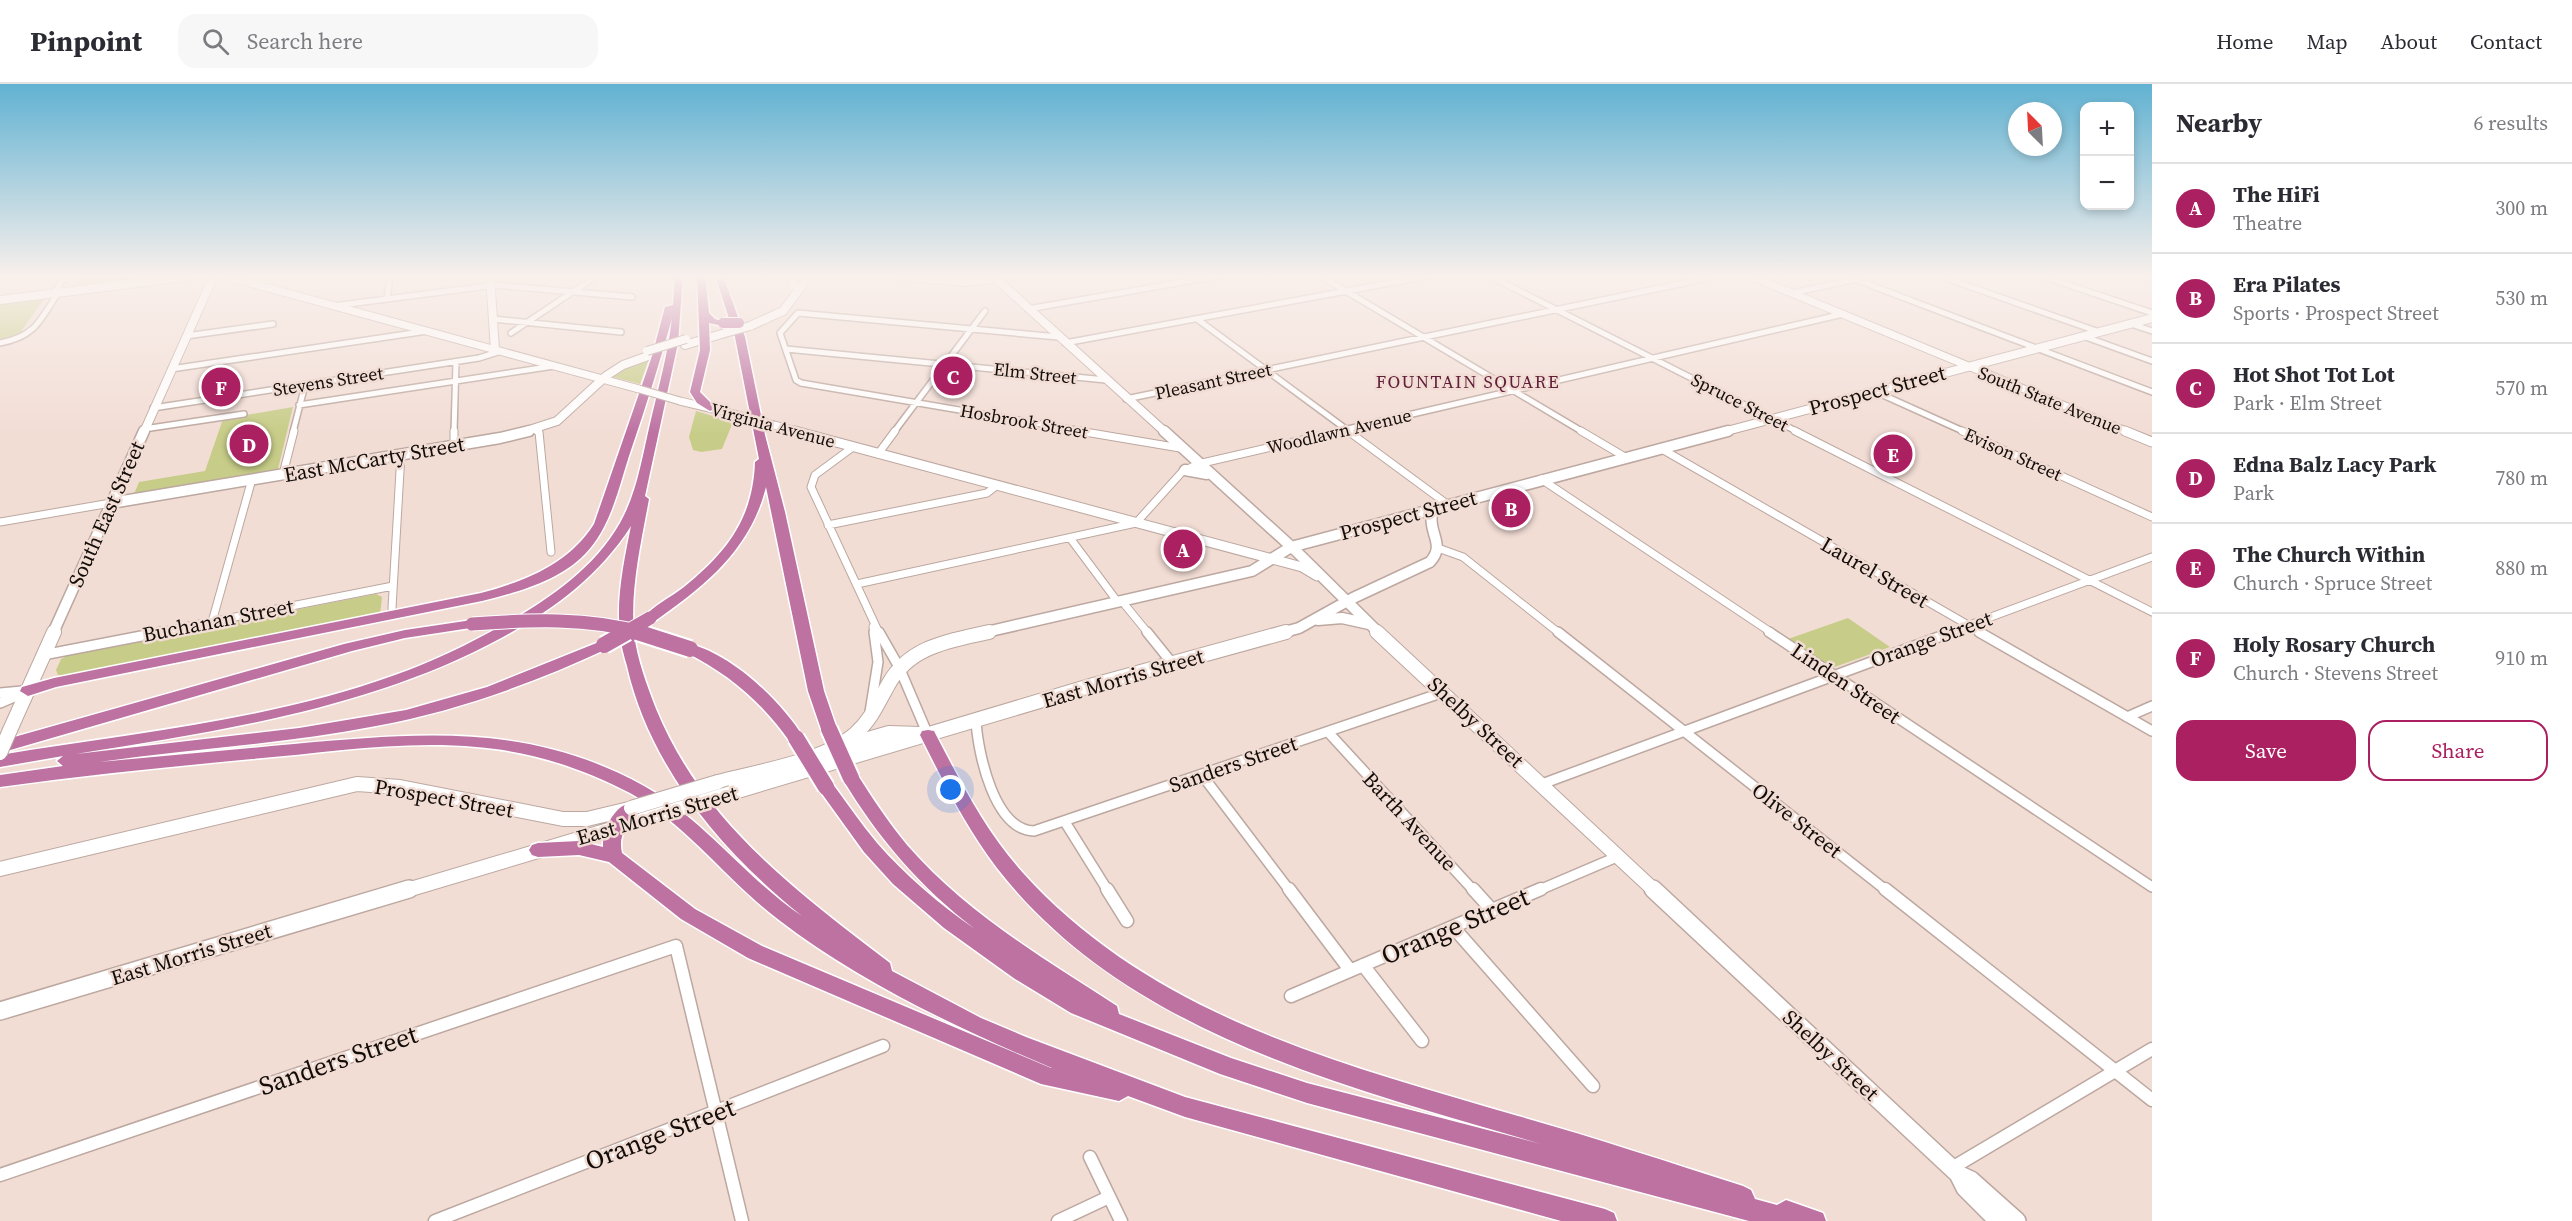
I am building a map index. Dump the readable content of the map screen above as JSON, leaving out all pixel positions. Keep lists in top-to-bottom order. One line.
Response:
{"streets":{"main road":["Prospect Street","East McCarty Street","South East Street","East Morris Street","Shelby Street"],"street":["Elm Street","Stevens Street","Pleasant Street","South State Avenue","Spruce Street","Hosbrook Street","Virginia Avenue","Woodlawn Avenue","Evison Street","Laurel Street","Buchanan Street","Orange Street","Linden Street","Sanders Street","Olive Street","Barth Avenue"]},"crossings":[["Elm Street","Hosbrook Street"],["Elm Street","Shelby Street"],["Stevens Street","Virginia Avenue"],["Stevens Street","South East Street"],["Pleasant Street","Shelby Street"],["Prospect Street","South State Avenue"],["Prospect Street","Spruce Street"],["Prospect Street","Virginia Avenue"],["Prospect Street","Evison Street"],["Prospect Street","Laurel Street"],["Prospect Street","East Morris Street"],["Prospect Street","Linden Street"],["Prospect Street","Shelby Street"],["Spruce Street","Woodlawn Avenue"],["Spruce Street","Orange Street"],["Hosbrook Street","Shelby Street"],["Virginia Avenue","Woodlawn Avenue"],["Virginia Avenue","East McCarty Street"],["Virginia Avenue","Shelby Street"],["Woodlawn Avenue","Shelby Street"],["East McCarty Street","South East Street"],["South East Street","Buchanan Street"],["Laurel Street","Orange Street"],["Orange Street","Linden Street"],["Orange Street","Shelby Street"],["Orange Street","Sanders Street"],["Orange Street","Olive Street"],["Orange Street","Barth Avenue"],["East Morris Street","Shelby Street"],["East Morris Street","Sanders Street"],["East Morris Street","Olive Street"],["Shelby Street","Sanders Street"],["Sanders Street","Barth Avenue"]],"districts":["FOUNTAIN SQUARE"],"north":"top left","page":{"header":"Pinpoint","search":"Search here","nav":["Home","Map","About","Contact"],"heading":["Nearby","6 results"],"map_buttons":["+","−"],"list":[{"mark":"A","name":"The HiFi","note":"Theatre","value":"300 m"},{"mark":"B","name":"Era Pilates","note":"Sports · Prospect Street","value":"530 m"},{"mark":"C","name":"Hot Shot Tot Lot","note":"Park · Elm Street","value":"570 m"},{"mark":"D","name":"Edna Balz Lacy Park","note":"Park","value":"780 m"},{"mark":"E","name":"The Church Within","note":"Church · Spruce Street","value":"880 m"},{"mark":"F","name":"Holy Rosary Church","note":"Church · Stevens Street","value":"910 m"}],"pins":["C","F","D","E","B","A"],"buttons":["Save","Share"]}}
